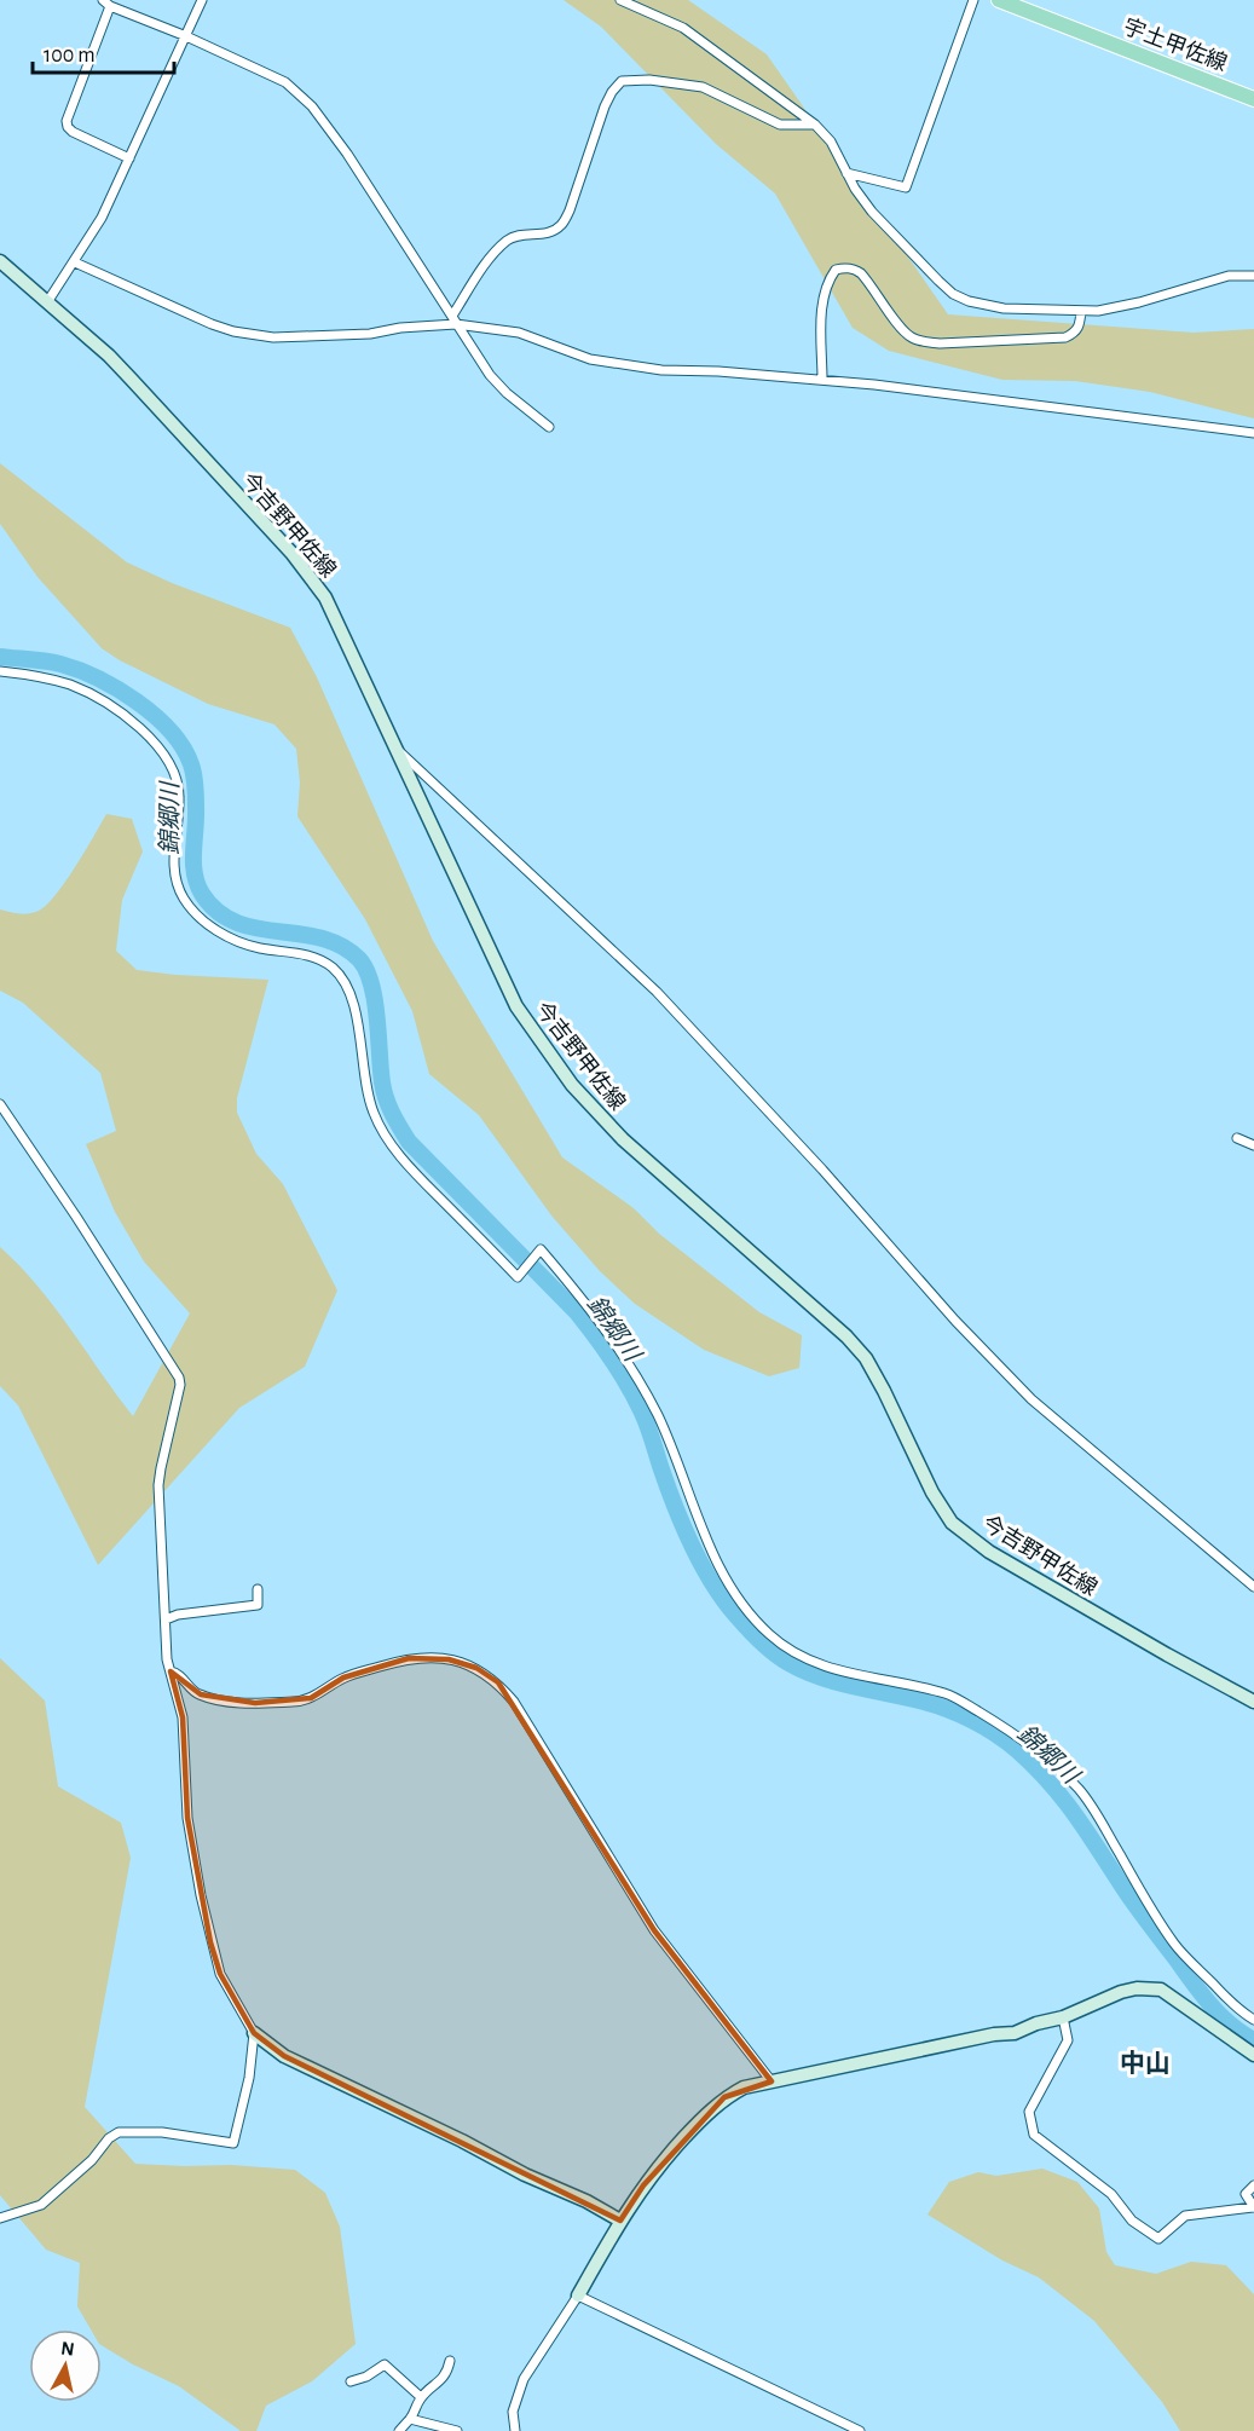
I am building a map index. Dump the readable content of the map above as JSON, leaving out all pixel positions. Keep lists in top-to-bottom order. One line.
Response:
{"streets":{"main road":["宇土甲佐線","今吉野甲佐線"]},"districts":["中山"],"water":["錦郷川"],"scale_bar":"100 m","north":"top"}
